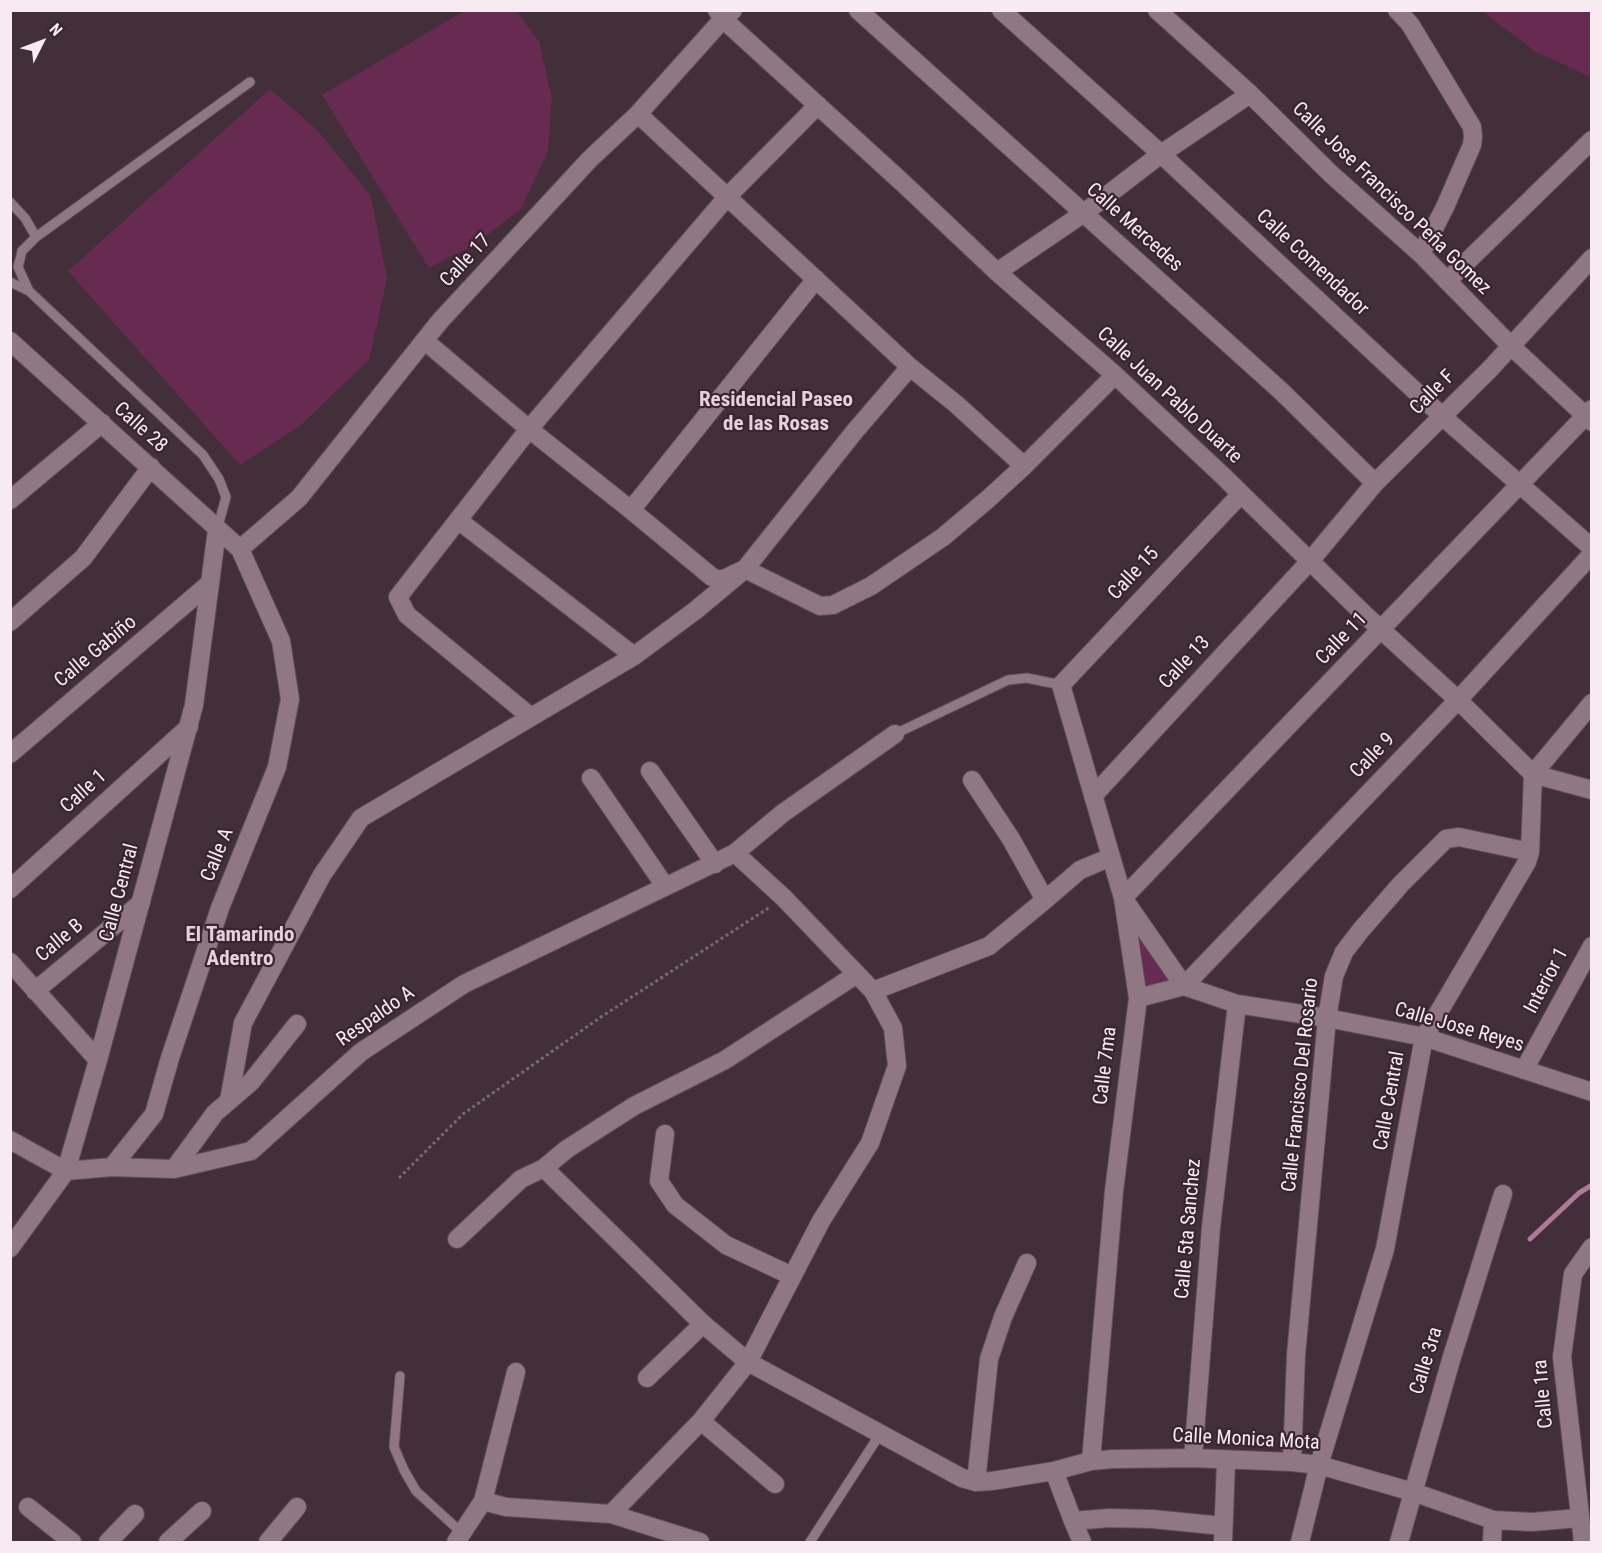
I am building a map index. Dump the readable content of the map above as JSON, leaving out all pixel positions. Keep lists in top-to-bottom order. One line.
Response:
{"streets":{"street":["Calle Jose Francisco Peña Gomez","Calle Mercedes","Calle 17","Calle Comendador","Calle F","Calle Juan Pablo Duarte","Calle 28","Calle 15","Calle 11","Calle Gabiño","Calle 13","Calle 9","Calle 1","Calle A","Calle Central","Calle B","Interior 1","Respaldo A","Calle Jose Reyes","Calle 7ma","Calle Francisco Del Rosario","Calle 5ta Sanchez","Calle 3ra","Calle 1ra","Calle Monica Mota"]},"crossings":[["Calle Jose Francisco Peña Gomez","Calle F"],["Calle Jose Francisco Peña Gomez","Calle 11"],["Calle Mercedes","Calle F"],["Calle 17","Calle Juan Pablo Duarte"],["Calle 17","Calle 28"],["Calle 17","Calle A"],["Calle Comendador","Calle F"],["Calle Comendador","Calle 11"],["Calle F","Calle Juan Pablo Duarte"],["Calle F","Calle 13"],["Calle Juan Pablo Duarte","Calle 15"],["Calle Juan Pablo Duarte","Calle 11"],["Calle Juan Pablo Duarte","Calle 13"],["Calle Juan Pablo Duarte","Calle 9"],["Calle Juan Pablo Duarte","Calle Central"],["Calle 28","Calle A"],["Calle 28","Calle Central"],["Calle 15","Calle 7ma"],["Calle 11","Calle 7ma"],["Calle Gabiño","Calle Central"],["Calle 13","Calle 7ma"],["Calle 9","Calle Jose Reyes"],["Calle 1","Calle Central"],["Calle A","Respaldo A"],["Calle Central","Calle B"],["Calle Central","Respaldo A"],["Calle Central","Calle Jose Reyes"],["Calle Central","Calle Francisco Del Rosario"],["Calle Central","Calle Monica Mota"],["Interior 1","Calle Jose Reyes"],["Calle Jose Reyes","Calle Francisco Del Rosario"],["Calle Jose Reyes","Calle 5ta Sanchez"],["Calle 7ma","Calle Monica Mota"],["Calle Francisco Del Rosario","Calle Monica Mota"],["Calle 5ta Sanchez","Calle Monica Mota"],["Calle 3ra","Calle Monica Mota"],["Calle 1ra","Calle Monica Mota"]],"districts":["Residencial Paseo de las Rosas","El Tamarindo Adentro"],"north":"top right"}
